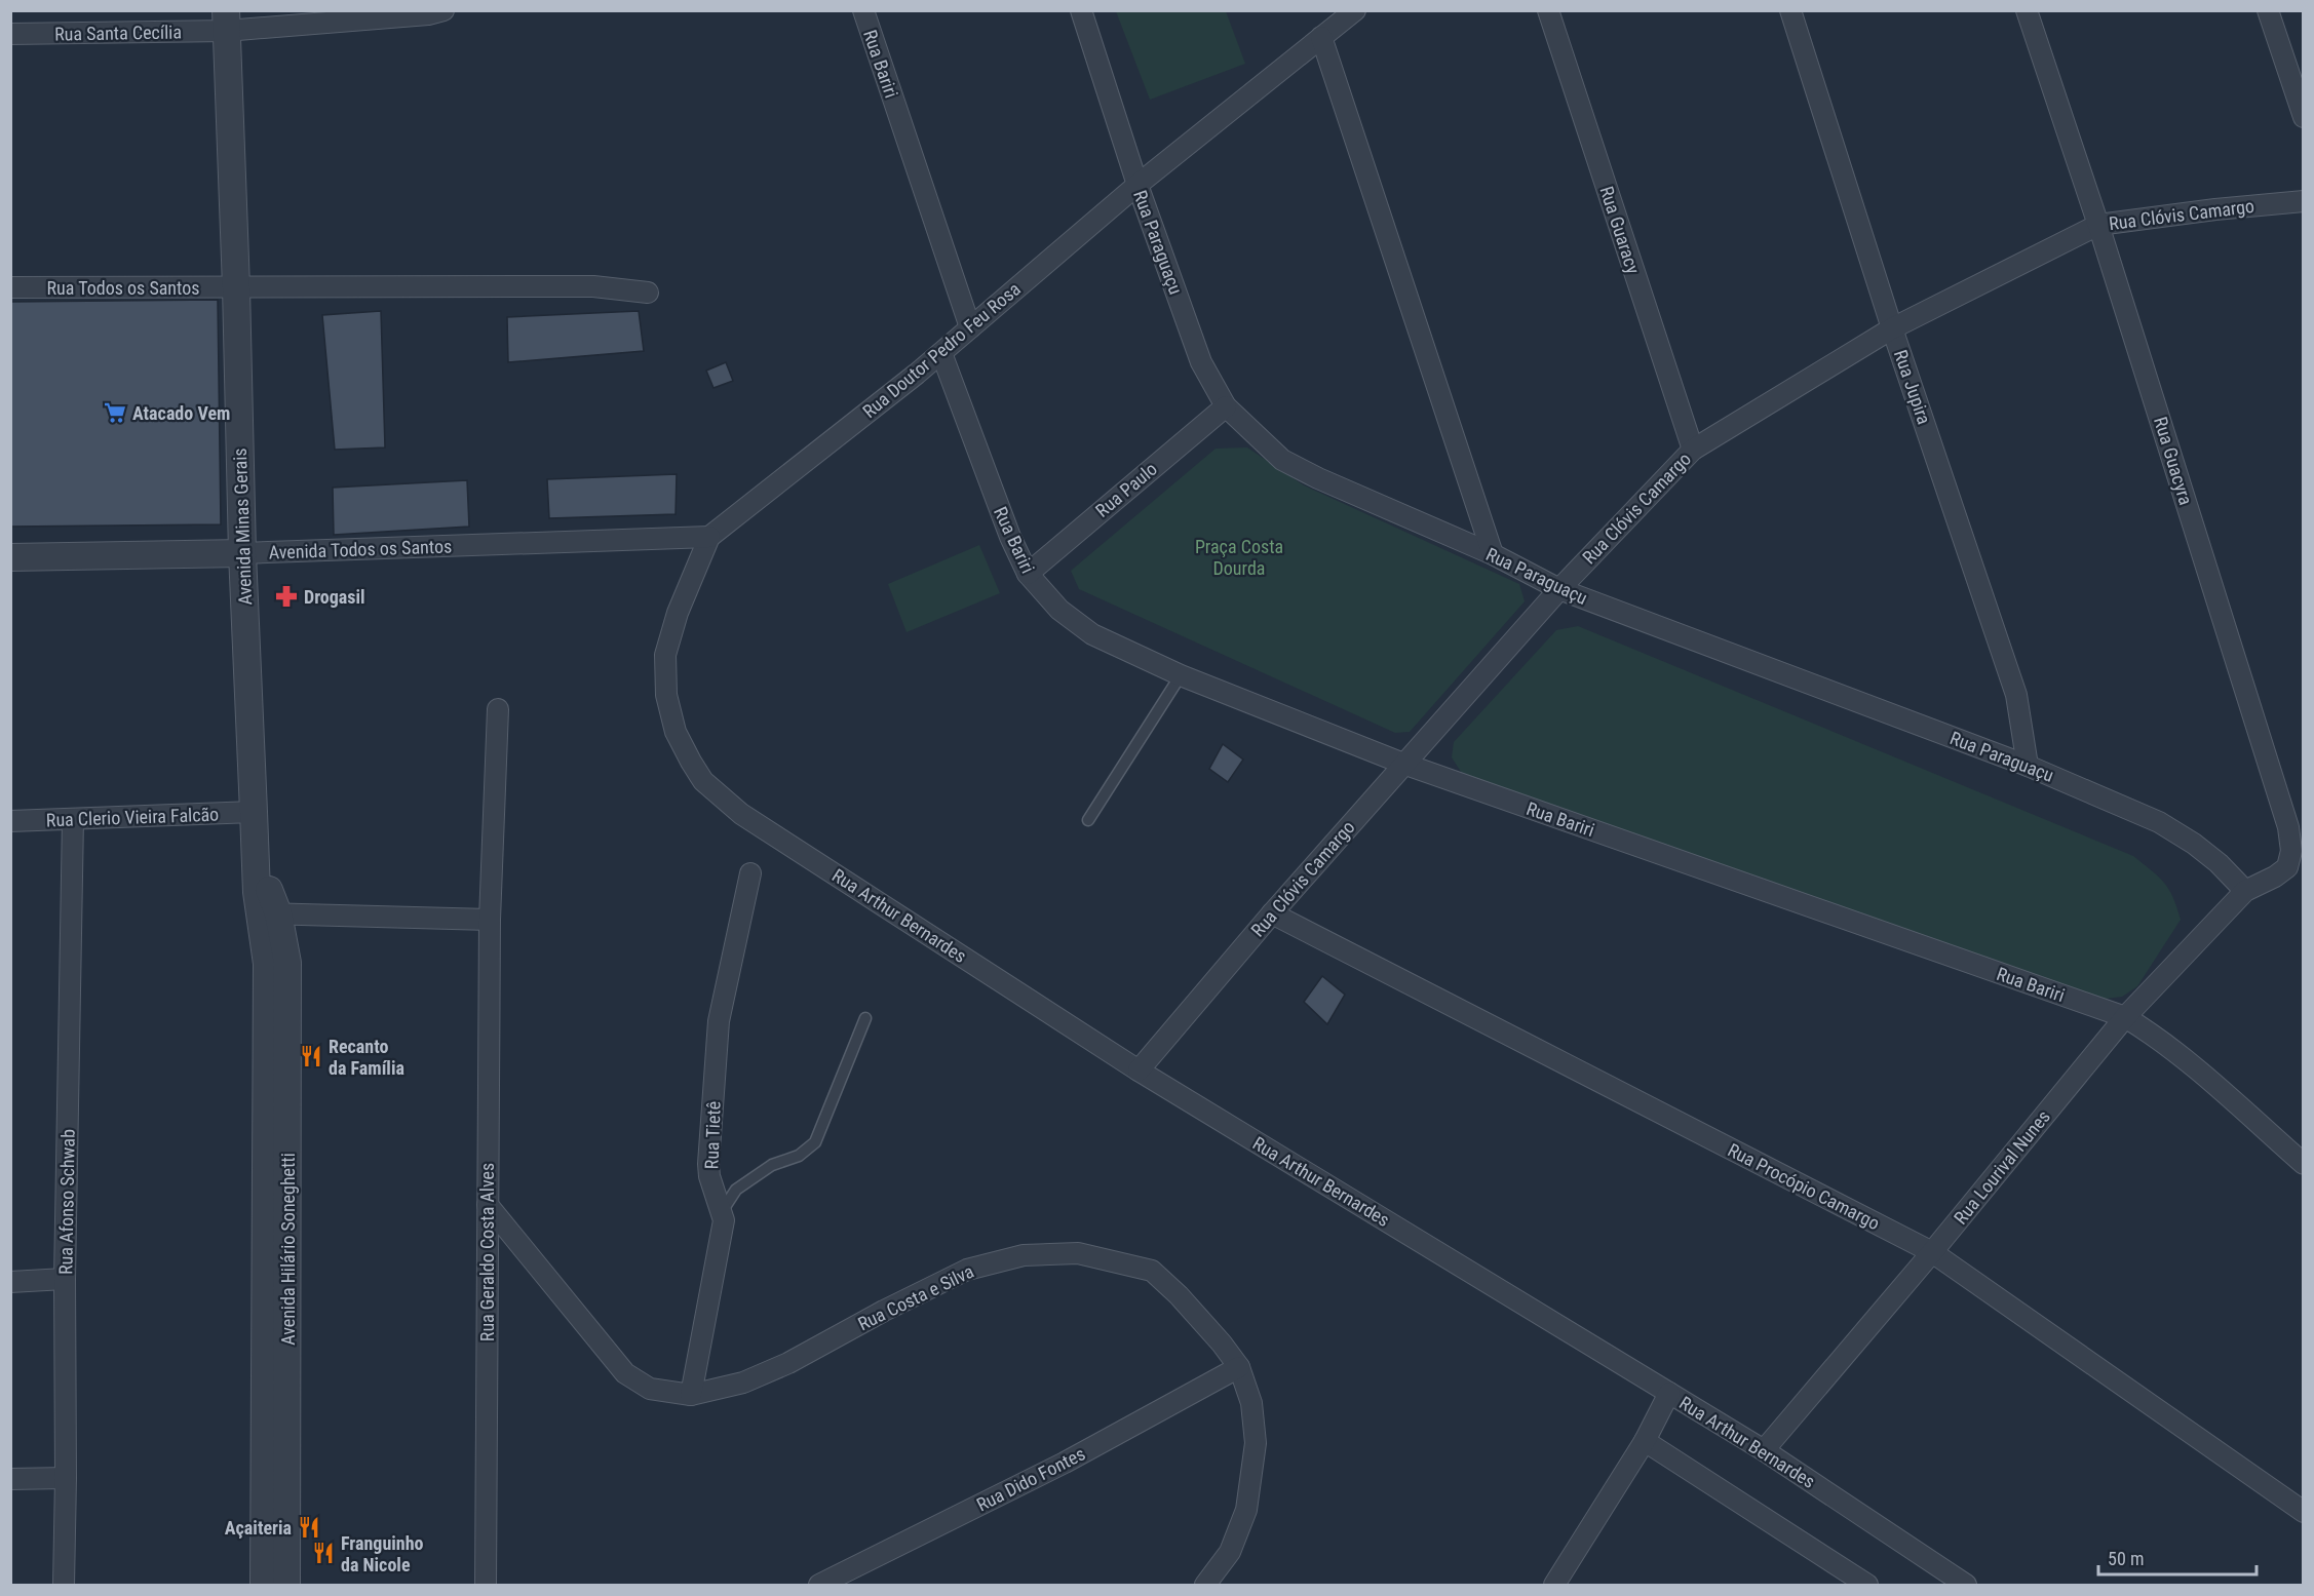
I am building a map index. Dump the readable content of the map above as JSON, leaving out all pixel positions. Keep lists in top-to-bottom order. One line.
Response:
{"streets":{"street":["Rua Santa Cecília","Rua Bariri","Rua Clóvis Camargo","Rua Guaracy","Rua Paraguaçu","Rua Todos os Santos","Rua Doutor Pedro Feu Rosa","Rua Jupira","Rua Guacyra","Rua Paulo","Avenida Minas Gerais","Avenida Todos os Santos","Rua Clerio Vieira Falcão","Rua Arthur Bernardes","Rua Tietê","Rua Lourival Nunes","Rua Procópio Camargo","Rua Afonso Schwab","Avenida Hilário Soneghetti","Rua Geraldo Costa Alves","Rua Costa e Silva","Rua Dido Fontes"]},"crossings":[["Rua Santa Cecília","Avenida Minas Gerais"],["Rua Bariri","Rua Clóvis Camargo"],["Rua Bariri","Rua Doutor Pedro Feu Rosa"],["Rua Bariri","Rua Paulo"],["Rua Bariri","Rua Lourival Nunes"],["Rua Clóvis Camargo","Rua Guaracy"],["Rua Clóvis Camargo","Rua Paraguaçu"],["Rua Clóvis Camargo","Rua Jupira"],["Rua Clóvis Camargo","Rua Guacyra"],["Rua Clóvis Camargo","Rua Arthur Bernardes"],["Rua Clóvis Camargo","Rua Procópio Camargo"],["Rua Paraguaçu","Rua Doutor Pedro Feu Rosa"],["Rua Paraguaçu","Rua Jupira"],["Rua Paraguaçu","Rua Guacyra"],["Rua Paraguaçu","Rua Paulo"],["Rua Paraguaçu","Rua Lourival Nunes"],["Rua Todos os Santos","Avenida Minas Gerais"],["Rua Doutor Pedro Feu Rosa","Avenida Todos os Santos"],["Rua Doutor Pedro Feu Rosa","Rua Arthur Bernardes"],["Rua Guacyra","Rua Lourival Nunes"],["Avenida Minas Gerais","Avenida Todos os Santos"],["Avenida Minas Gerais","Rua Clerio Vieira Falcão"],["Avenida Minas Gerais","Avenida Hilário Soneghetti"],["Rua Clerio Vieira Falcão","Rua Afonso Schwab"],["Rua Arthur Bernardes","Rua Lourival Nunes"],["Rua Tietê","Rua Costa e Silva"],["Rua Lourival Nunes","Rua Procópio Camargo"],["Rua Geraldo Costa Alves","Rua Costa e Silva"],["Rua Costa e Silva","Rua Dido Fontes"]],"parks":["Praça Costa Dourda"],"places":{"supermarket":["Atacado Vem"],"pharmacy":["Drogasil"],"restaurant":["Recanto da Família","Açaiteria","Franguinho da Nicole"]},"scale_bar":"50 m"}
